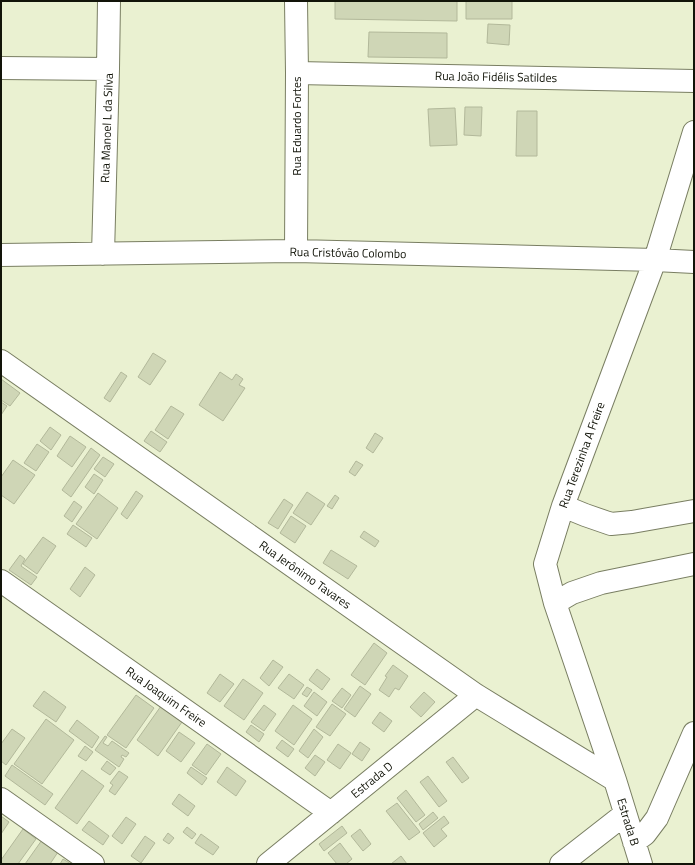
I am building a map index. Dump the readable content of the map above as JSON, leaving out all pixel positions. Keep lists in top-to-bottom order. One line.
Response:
{"streets":{"street":["Rua João Fidélis Satildes","Rua Eduardo Fortes","Rua Manoel L da Silva","Rua Cristóvão Colombo","Rua Terezinha A Freire","Rua Jerônimo Tavares","Rua Joaquim Freire","Estrada D","Estrada B"]},"crossings":[["Rua João Fidélis Satildes","Rua Eduardo Fortes"],["Rua Eduardo Fortes","Rua Cristóvão Colombo"],["Rua Manoel L da Silva","Rua Cristóvão Colombo"],["Rua Cristóvão Colombo","Rua Terezinha A Freire"],["Rua Terezinha A Freire","Rua Jerônimo Tavares"],["Rua Terezinha A Freire","Estrada B"],["Rua Jerônimo Tavares","Estrada D"],["Rua Jerônimo Tavares","Estrada B"],["Rua Joaquim Freire","Estrada D"]]}
